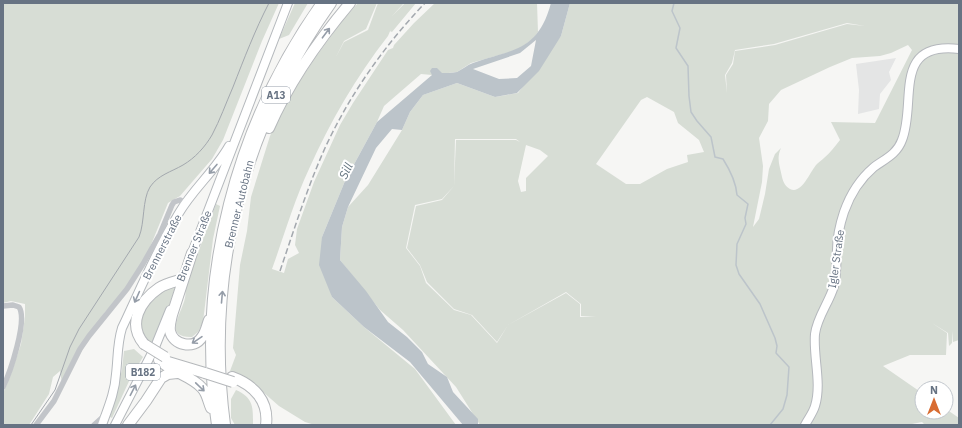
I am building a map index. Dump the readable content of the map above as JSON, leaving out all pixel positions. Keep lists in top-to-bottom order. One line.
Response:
{"streets":{"highway":["A13","Brenner Autobahn"],"main road":["Brenner Straße","Brennerstraße","Igler Straße","B182"]},"crossings":[["A13","Brenner Autobahn"],["Brenner Straße","B182"],["Brennerstraße","B182"]],"one_way":["Brennerstraße"],"water":["Sill"],"north":"top"}
